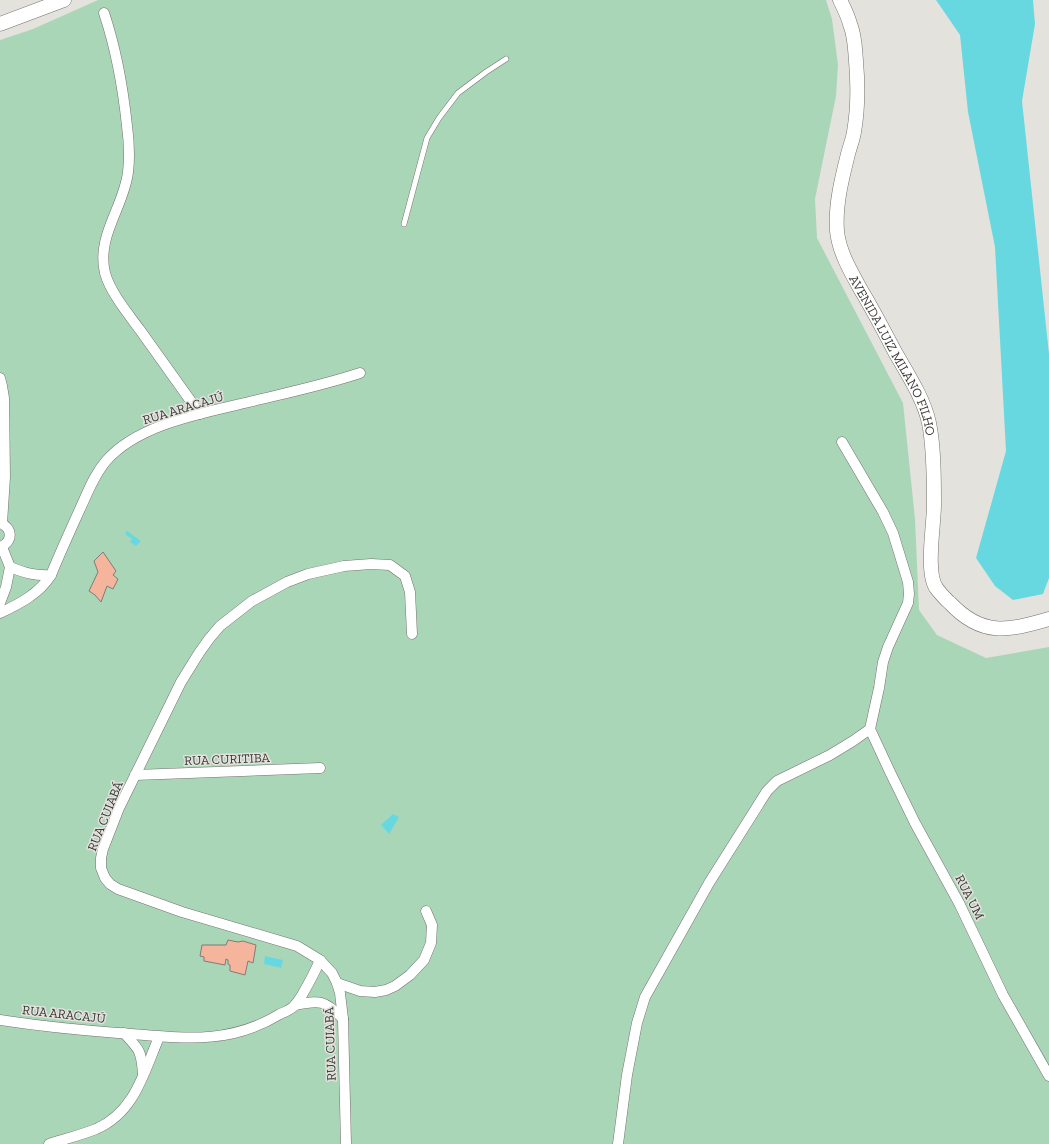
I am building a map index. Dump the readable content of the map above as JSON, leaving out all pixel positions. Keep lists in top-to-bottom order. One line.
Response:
{"streets":{"main road":["AVENIDA LUIZ MILANO FILHO"],"street":["RUA ARACAJÚ","RUA CURITIBA","RUA CUIABÁ","RUA UM"]},"crossings":[["RUA CURITIBA","RUA CUIABÁ"]]}
